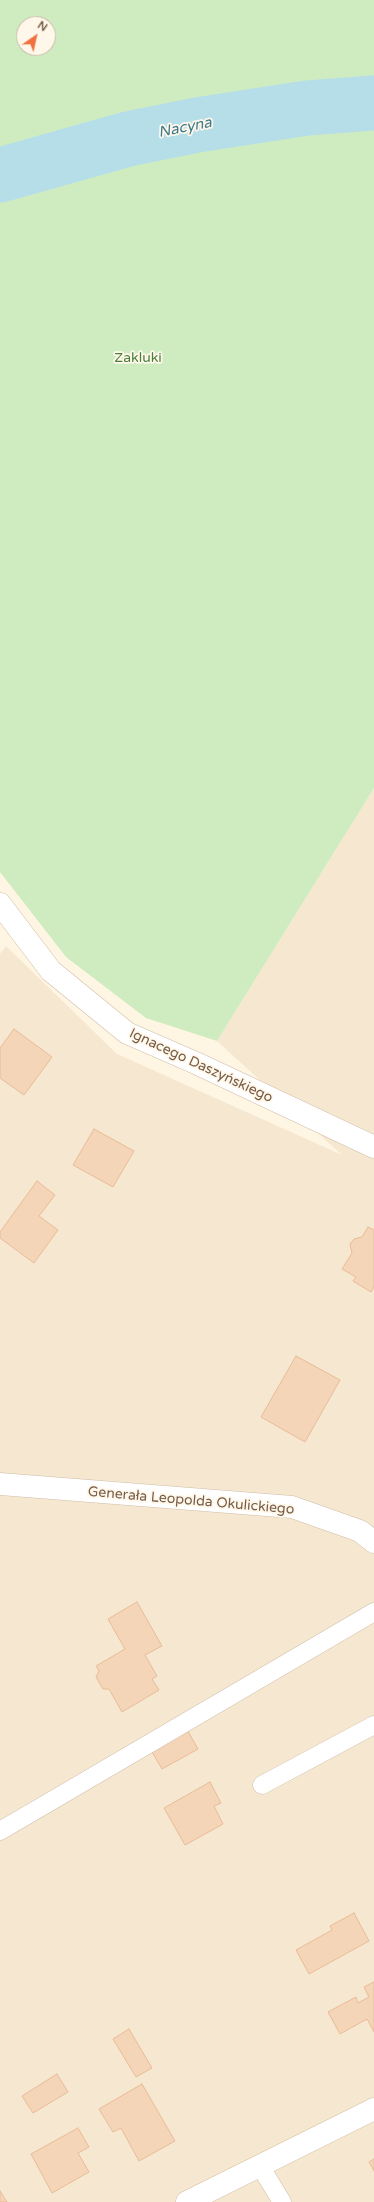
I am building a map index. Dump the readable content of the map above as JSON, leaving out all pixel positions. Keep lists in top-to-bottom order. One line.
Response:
{"streets":{"street":["Ignacego Daszyńskiego","Generała Leopolda Okulickiego"]},"water":["Nacyna"],"parks":["Zakluki"],"north":"top right"}
